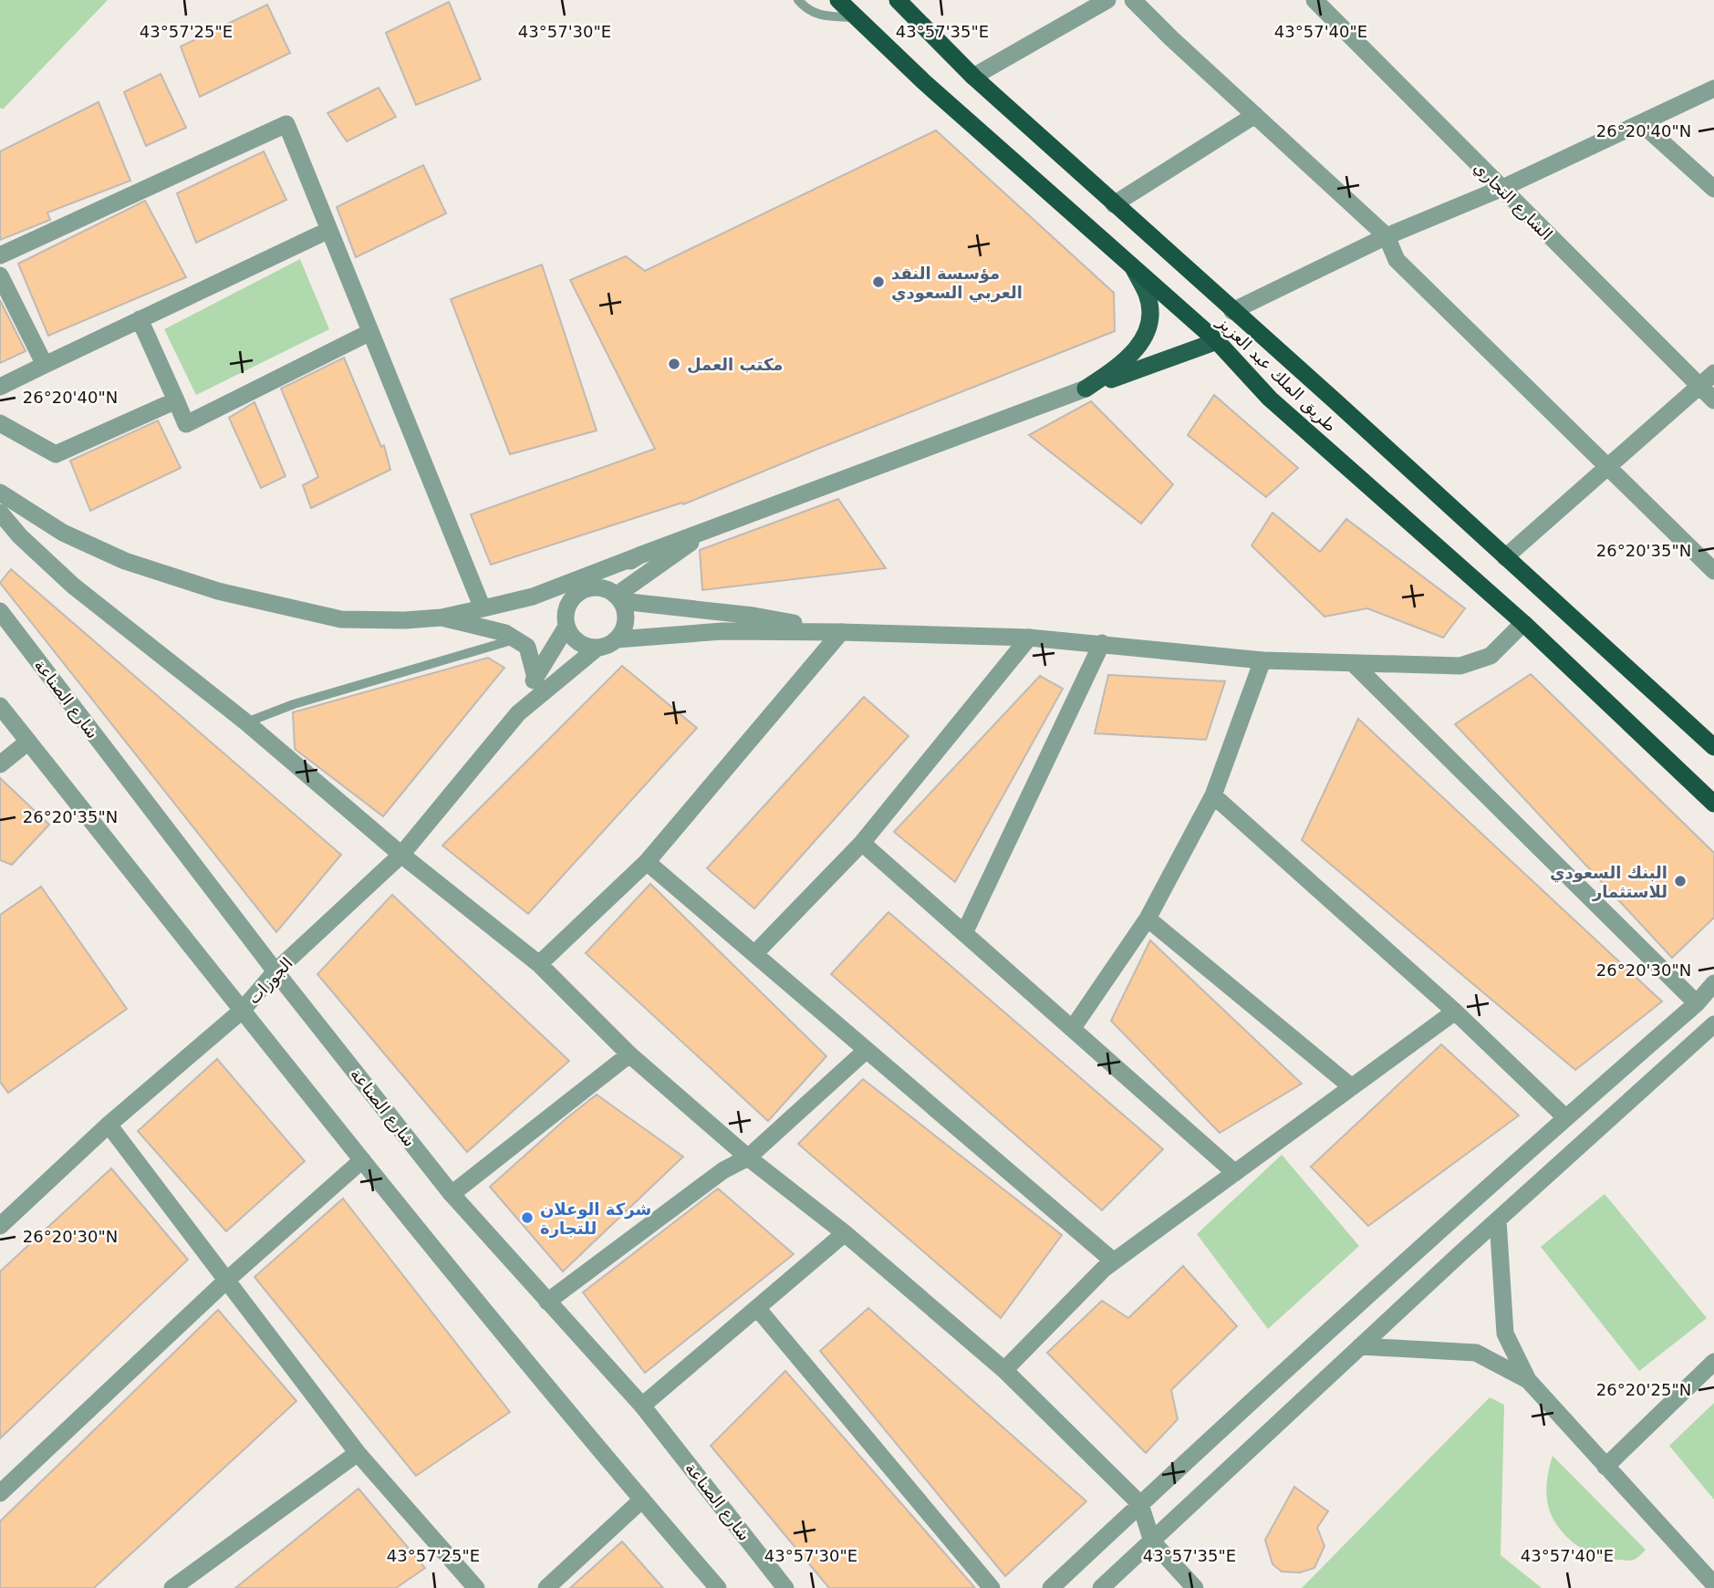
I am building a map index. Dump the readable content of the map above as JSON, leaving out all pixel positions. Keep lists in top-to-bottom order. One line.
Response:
{"streets":{"highway":["طريق الملك عبد العزيز"],"street":["الشارع التجاري","شارع الصناعة","الجوزات"]},"crossings":[["شارع الصناعة","الجوزات"]],"places":["مؤسسة النقد العربي السعودي","مكتب العمل","البنك السعودي للاستثمار","شركة الوعلان للتجارة"],"coordinates":["43°57'35\"E","43°57'40\"E","43°57'25\"E","43°57'30\"E","26°20'40\"N","26°20'35\"N","26°20'30\"N","26°20'25\"N"]}
